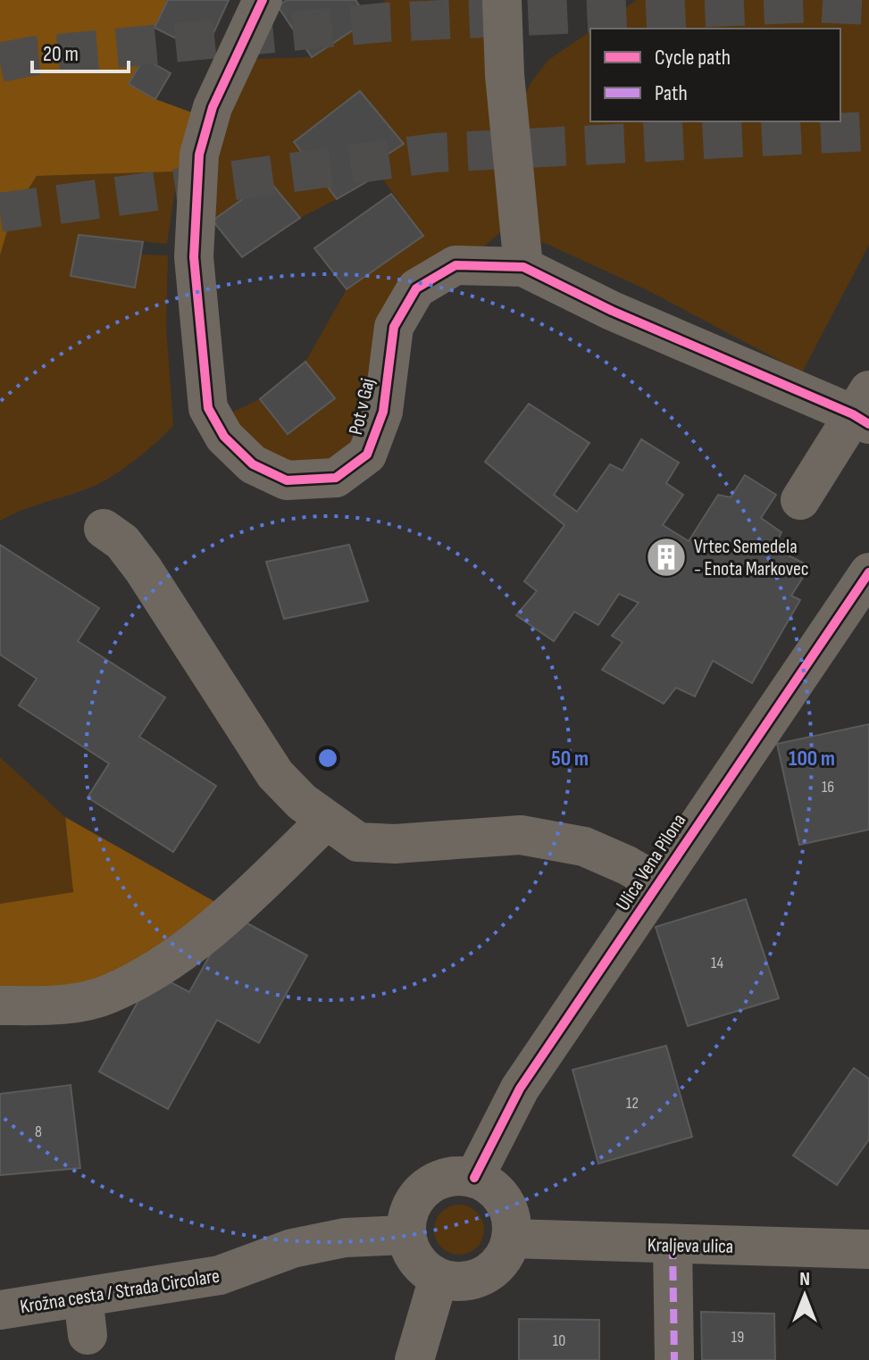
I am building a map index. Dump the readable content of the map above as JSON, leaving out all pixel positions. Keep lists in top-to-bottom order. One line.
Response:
{"streets":{"street":["Pot v Gaj","Ulica Vena Pilona","Kraljeva ulica","Krožna cesta / Strada Circolare"]},"crossings":[["Ulica Vena Pilona","Kraljeva ulica"],["Ulica Vena Pilona","Krožna cesta / Strada Circolare"],["Kraljeva ulica","Krožna cesta / Strada Circolare"]],"places":{"building":["Vrtec Semedela - Enota Markovec"]},"house_numbers":["16","14","12","8","19","10"],"legend":["Cycle path","Path"],"scale_bar":"20 m","north":"top","rings":["50 m","100 m"]}
